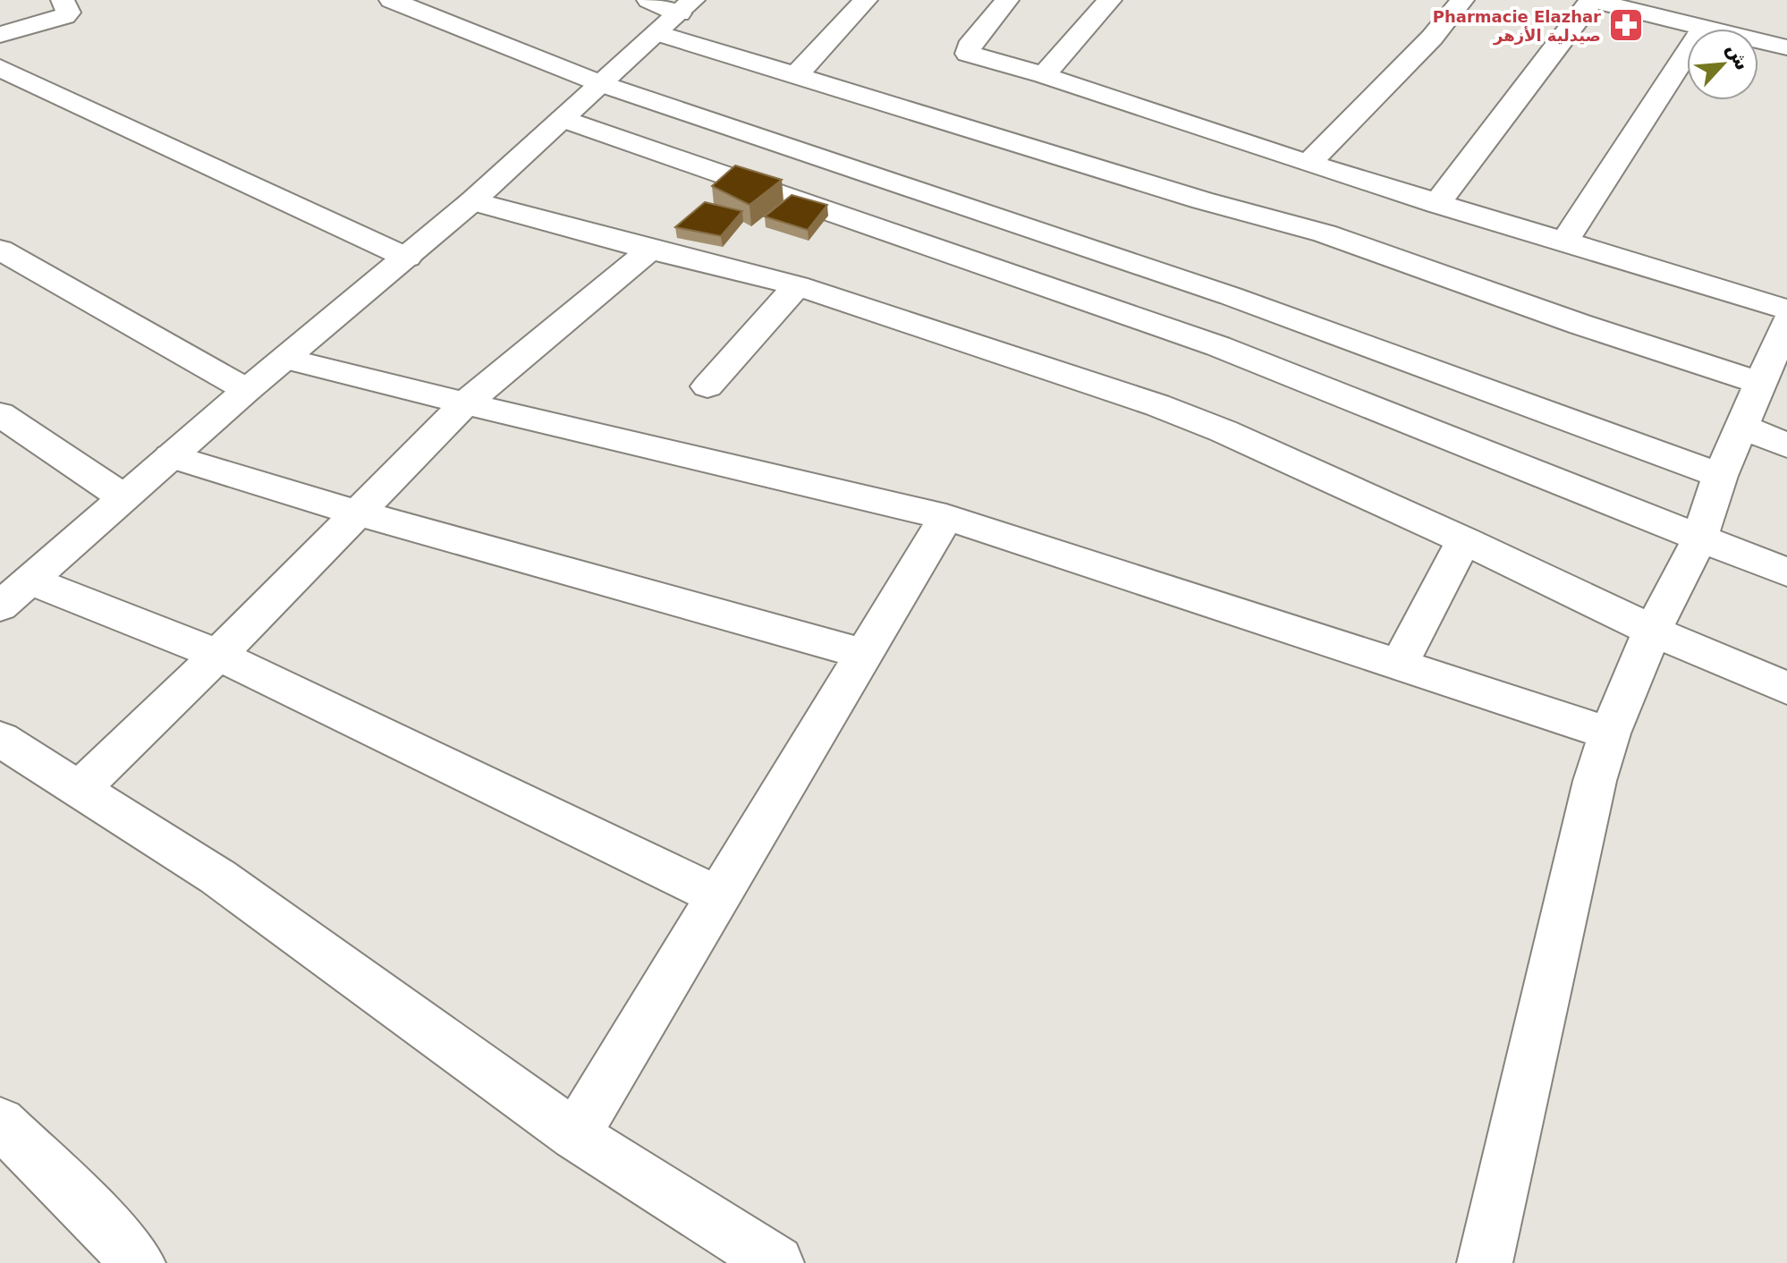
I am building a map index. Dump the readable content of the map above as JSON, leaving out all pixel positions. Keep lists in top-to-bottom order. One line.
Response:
{"places":{"pharmacy":["Pharmacie Elazhar صيدلية الأزهر"]},"north":"top right"}
